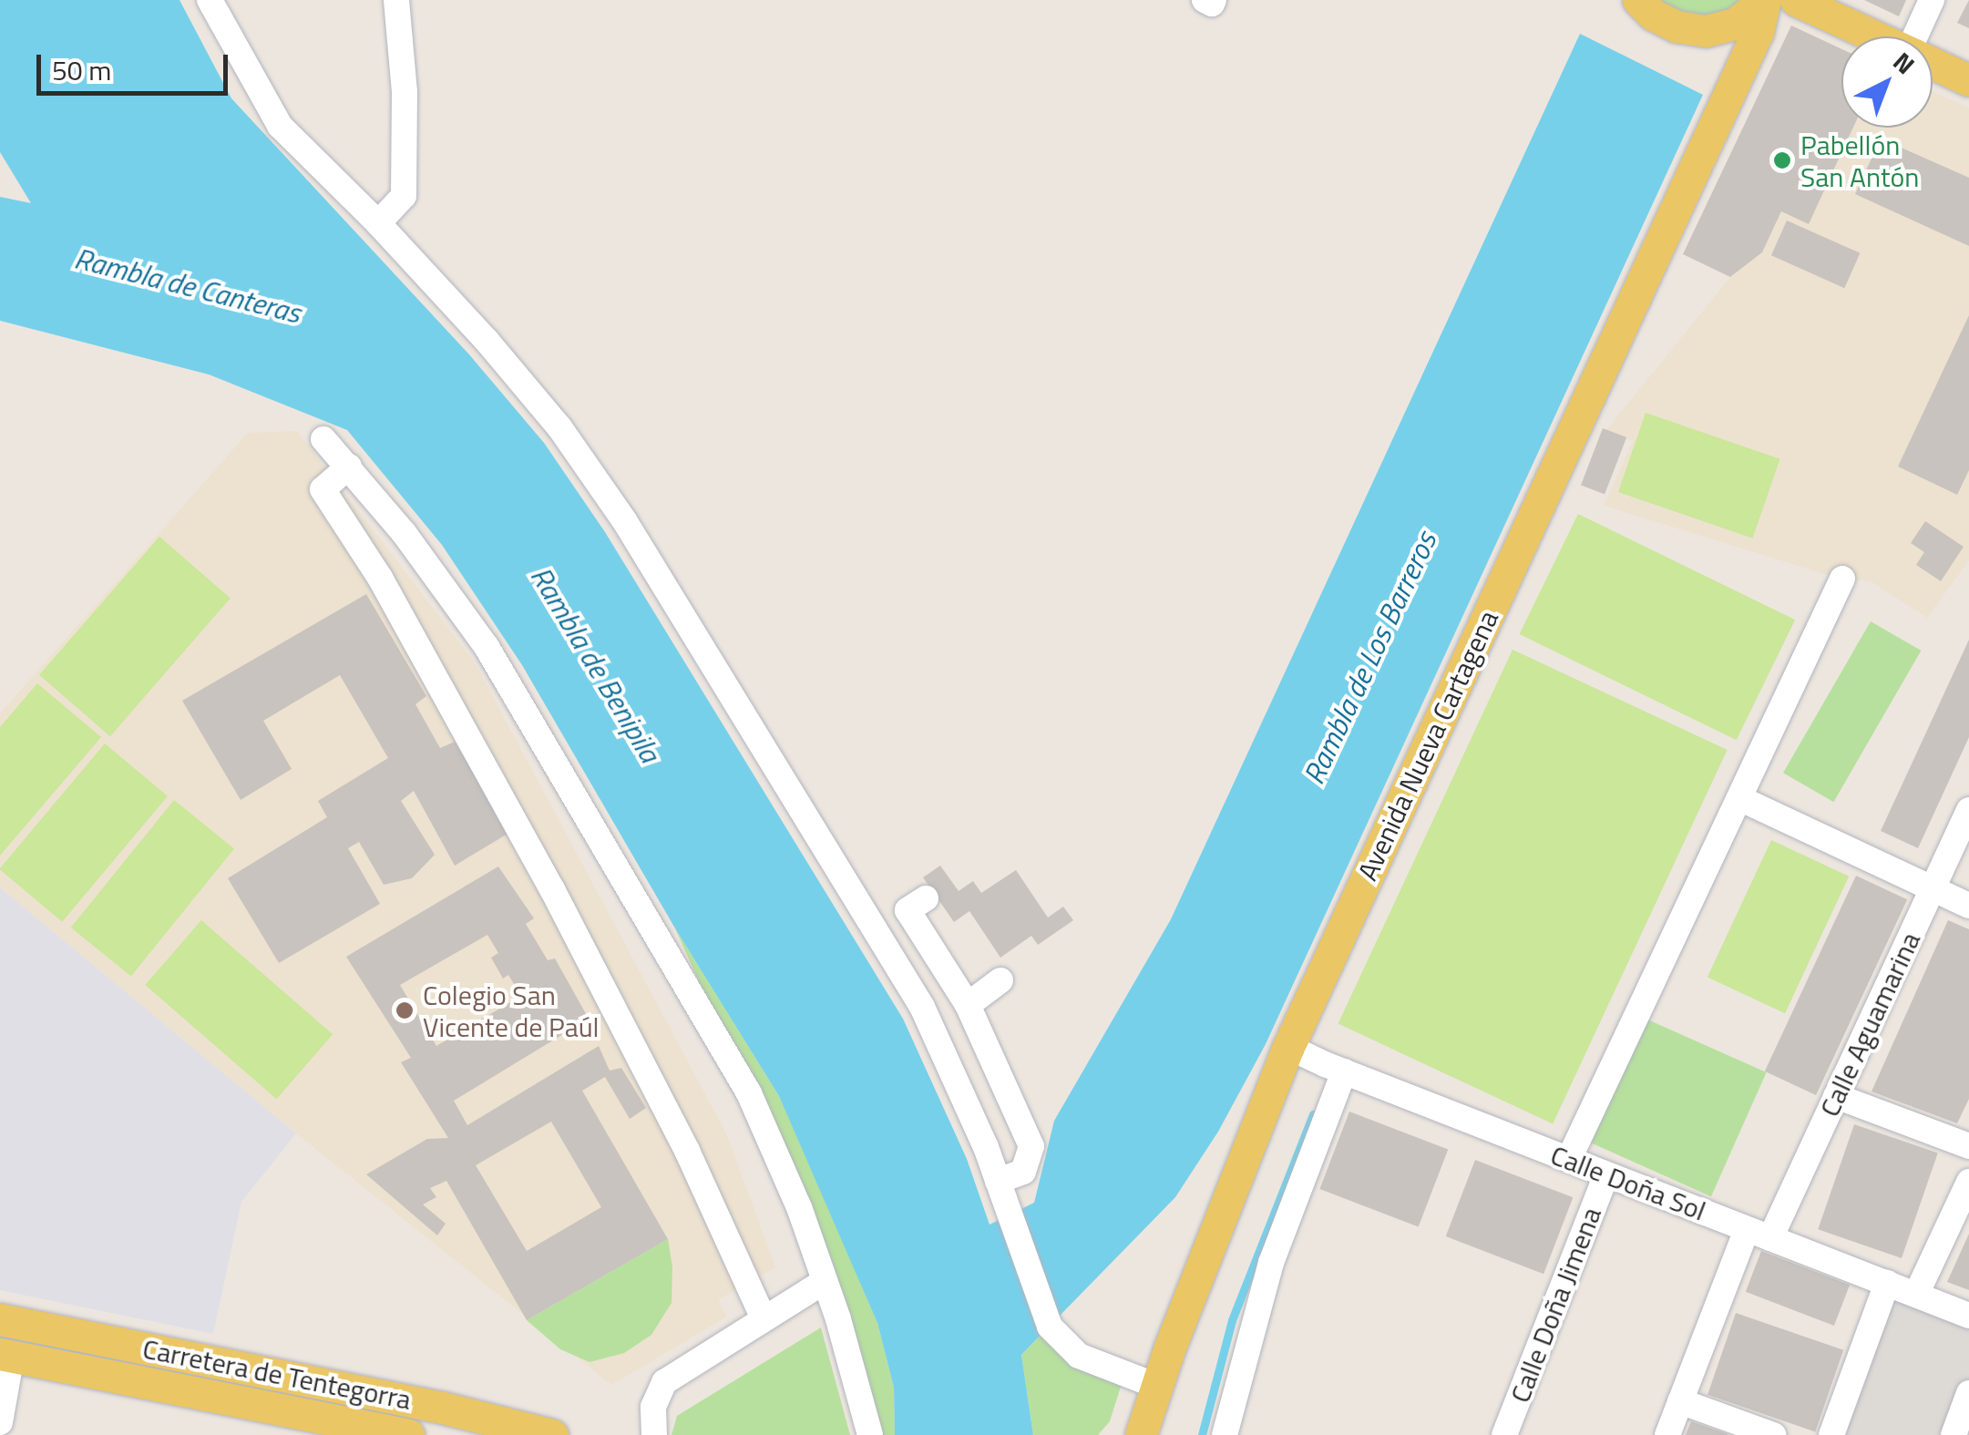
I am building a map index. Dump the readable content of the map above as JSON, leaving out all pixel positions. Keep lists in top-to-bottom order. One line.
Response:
{"streets":{"main road":["Avenida Nueva Cartagena","Carretera de Tentegorra"],"street":["Calle Aguamarina","Calle Doña Sol","Calle Doña Jimena"]},"crossings":[["Avenida Nueva Cartagena","Calle Doña Sol"],["Calle Aguamarina","Calle Doña Sol"],["Calle Doña Sol","Calle Doña Jimena"]],"water":["Rambla de Canteras","Rambla de Los Barreros","Rambla de Benipila"],"places":["Pabellón San Antón","Colegio San Vicente de Paúl"],"scale_bar":"50 m","north":"top right"}
